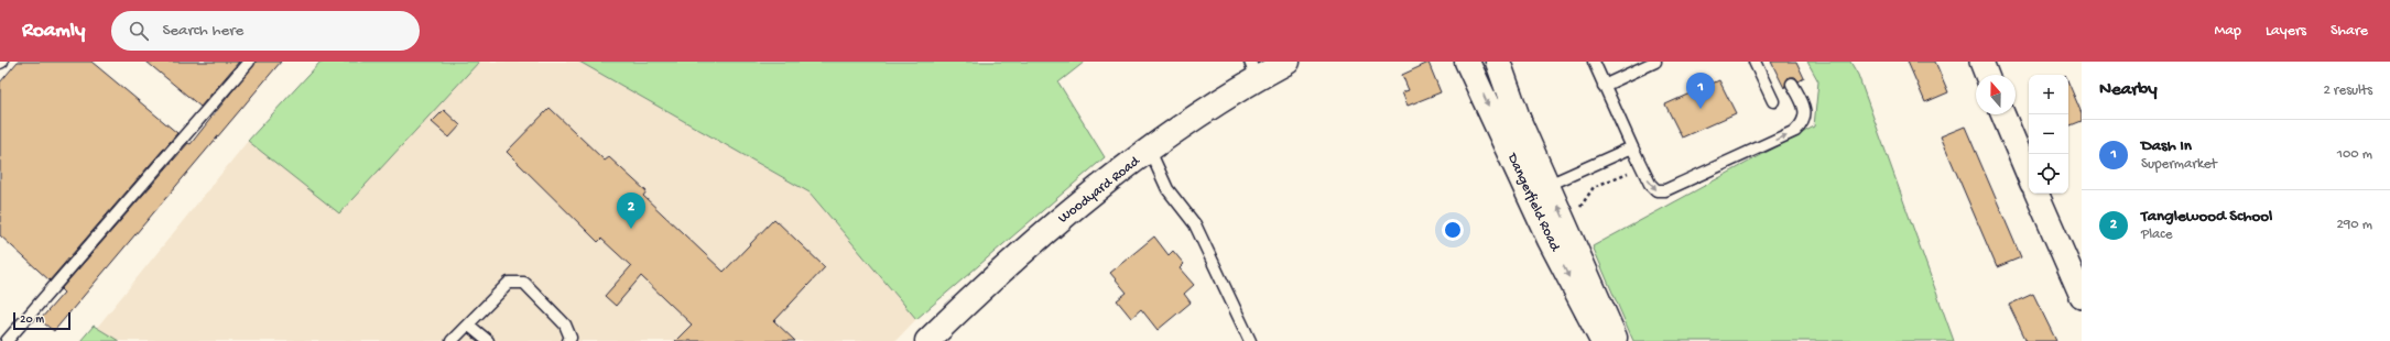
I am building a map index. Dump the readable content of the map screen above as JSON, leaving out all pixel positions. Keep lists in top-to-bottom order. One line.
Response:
{"streets":{"street":["Woodyard Road","Dangerfield Road"]},"scale_bar":"20 m","north":"top","page":{"header":"Roamly","search":"Search here","nav":["Map","Layers","Share"],"heading":["Nearby","2 results"],"pins":["1","2"],"map_buttons":["+","−"],"list":[{"mark":"1","name":"Dash In","note":"Supermarket","value":"100 m"},{"mark":"2","name":"Tanglewood School","note":"Place","value":"290 m"}],"scale":"20 m"}}
